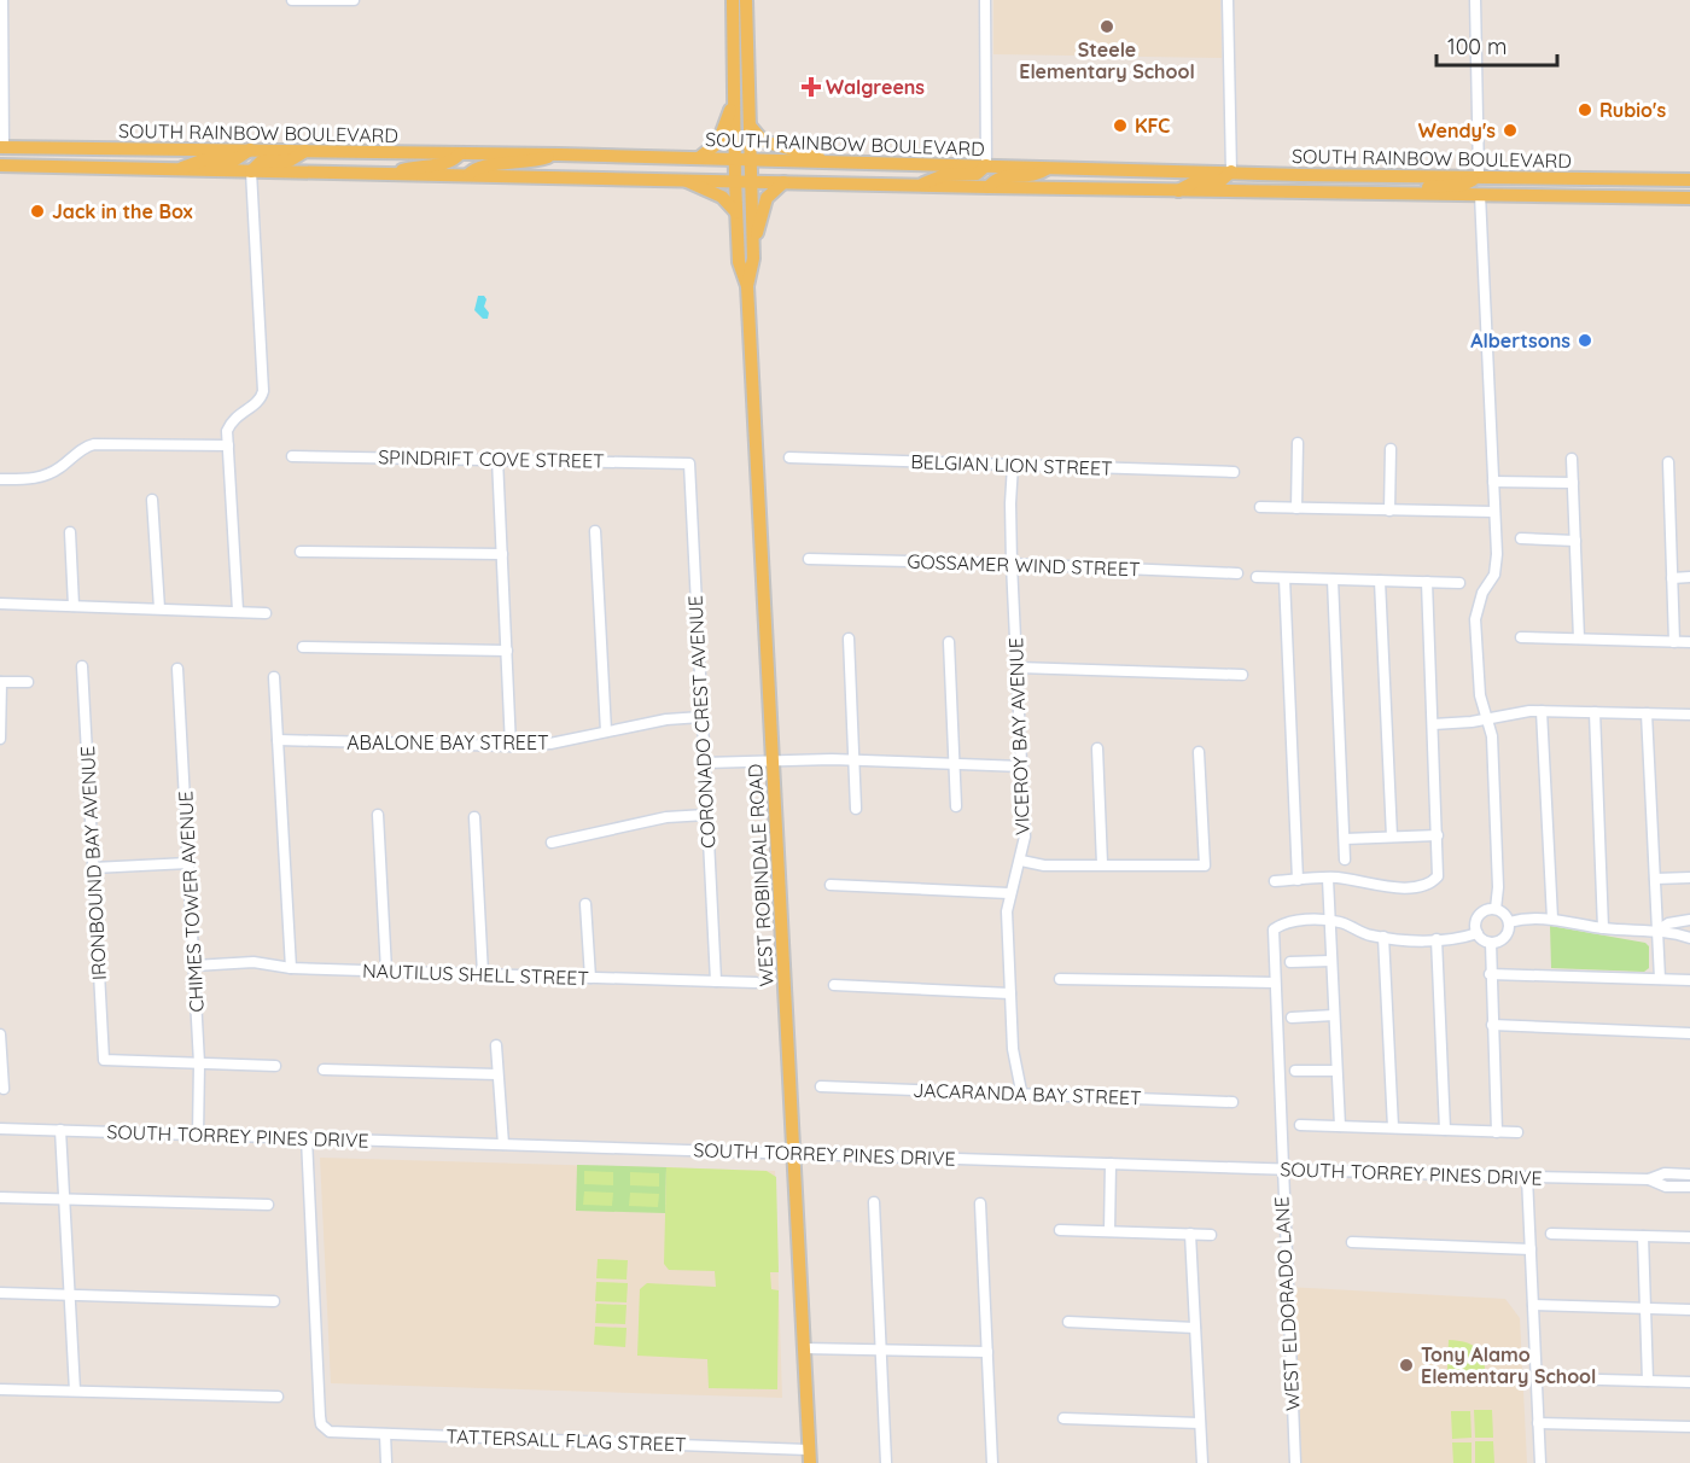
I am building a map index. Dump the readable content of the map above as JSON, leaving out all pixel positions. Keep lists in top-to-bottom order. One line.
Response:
{"streets":{"main road":["SOUTH RAINBOW BOULEVARD","WEST ROBINDALE ROAD"],"street":["SPINDRIFT COVE STREET","BELGIAN LION STREET","GOSSAMER WIND STREET","CORONADO CREST AVENUE","VICEROY BAY AVENUE","ABALONE BAY STREET","IRONBOUND BAY AVENUE","CHIMES TOWER AVENUE","NAUTILUS SHELL STREET","JACARANDA BAY STREET","SOUTH TORREY PINES DRIVE","WEST ELDORADO LANE","TATTERSALL FLAG STREET"]},"crossings":[["SOUTH RAINBOW BOULEVARD","WEST ROBINDALE ROAD"],["SPINDRIFT COVE STREET","CORONADO CREST AVENUE"],["BELGIAN LION STREET","VICEROY BAY AVENUE"],["GOSSAMER WIND STREET","VICEROY BAY AVENUE"],["CORONADO CREST AVENUE","ABALONE BAY STREET"],["CORONADO CREST AVENUE","NAUTILUS SHELL STREET"],["VICEROY BAY AVENUE","JACARANDA BAY STREET"],["IRONBOUND BAY AVENUE","CHIMES TOWER AVENUE"],["WEST ROBINDALE ROAD","SOUTH TORREY PINES DRIVE"],["WEST ROBINDALE ROAD","TATTERSALL FLAG STREET"],["CHIMES TOWER AVENUE","NAUTILUS SHELL STREET"],["CHIMES TOWER AVENUE","SOUTH TORREY PINES DRIVE"],["SOUTH TORREY PINES DRIVE","WEST ELDORADO LANE"],["SOUTH TORREY PINES DRIVE","TATTERSALL FLAG STREET"]],"places":{"other":["Steele Elementary School","Rubio's","KFC","Wendy's","Jack in the Box","Albertsons","Tony Alamo Elementary School"],"health":["Walgreens"]},"scale_bar":"100 m"}
